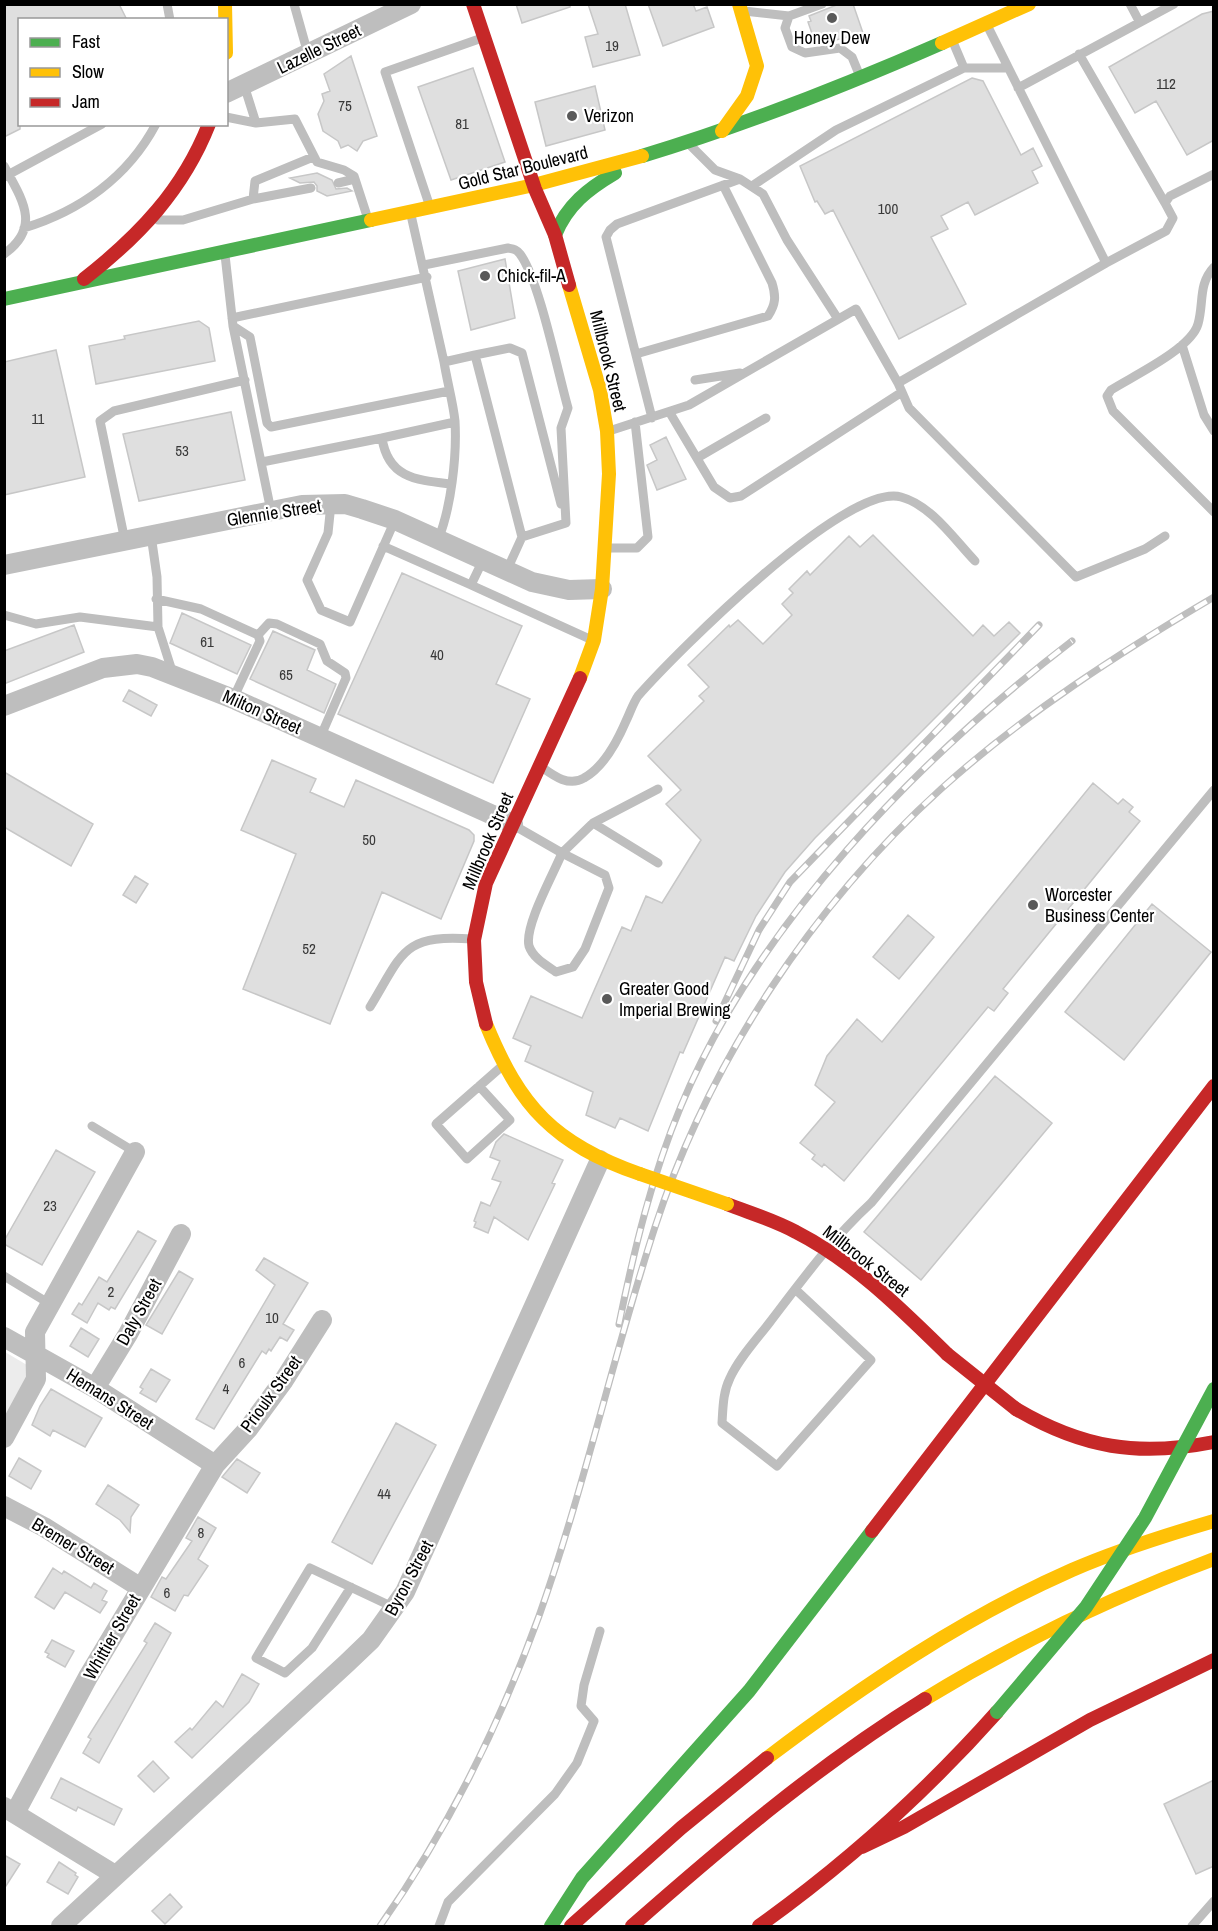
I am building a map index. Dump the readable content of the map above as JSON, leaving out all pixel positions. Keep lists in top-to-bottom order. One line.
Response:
{"streets":{"main road":["Gold Star Boulevard","Millbrook Street"],"street":["Lazelle Street","Glennie Street","Milton Street","Daly Street","Prioulx Street","Hemans Street","Bremer Street","Byron Street","Whittier Street"]},"crossings":[["Gold Star Boulevard","Millbrook Street"],["Millbrook Street","Glennie Street"],["Millbrook Street","Milton Street"],["Millbrook Street","Byron Street"],["Daly Street","Hemans Street"],["Prioulx Street","Hemans Street"],["Prioulx Street","Whittier Street"],["Hemans Street","Whittier Street"],["Bremer Street","Whittier Street"]],"places":["Honey Dew","Verizon","Chick-fil-A","Worcester Business Center","Greater Good Imperial Brewing"],"house_numbers":["19","112","75","81","100","11","53","61","40","65","50","52","23","2","10","6","4","44","8","6"],"legend":["Fast","Slow","Jam"]}
